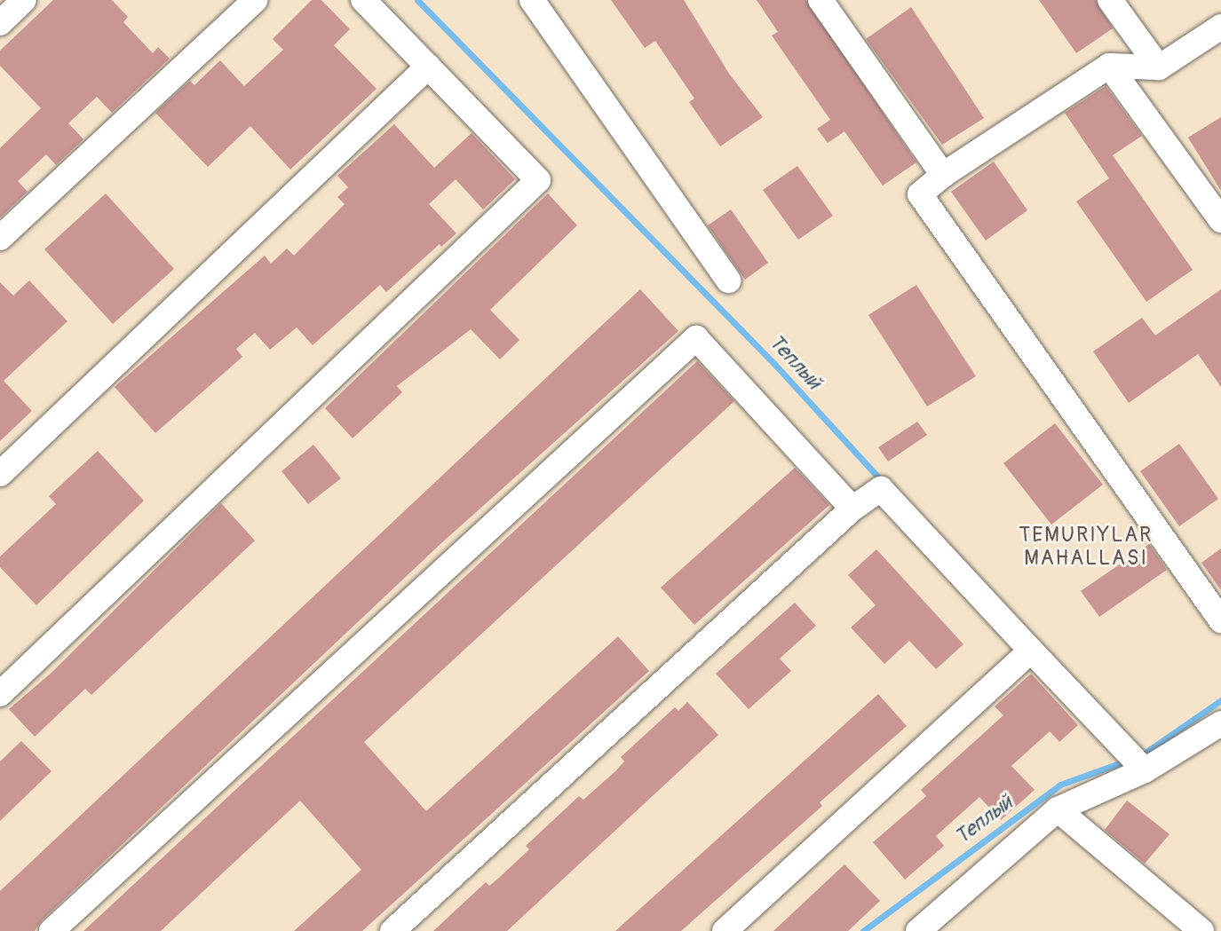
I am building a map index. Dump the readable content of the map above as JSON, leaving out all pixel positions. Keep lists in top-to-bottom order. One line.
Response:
{"districts":["TEMURIYLAR MAHALLASI"],"water":["Теплый"]}
